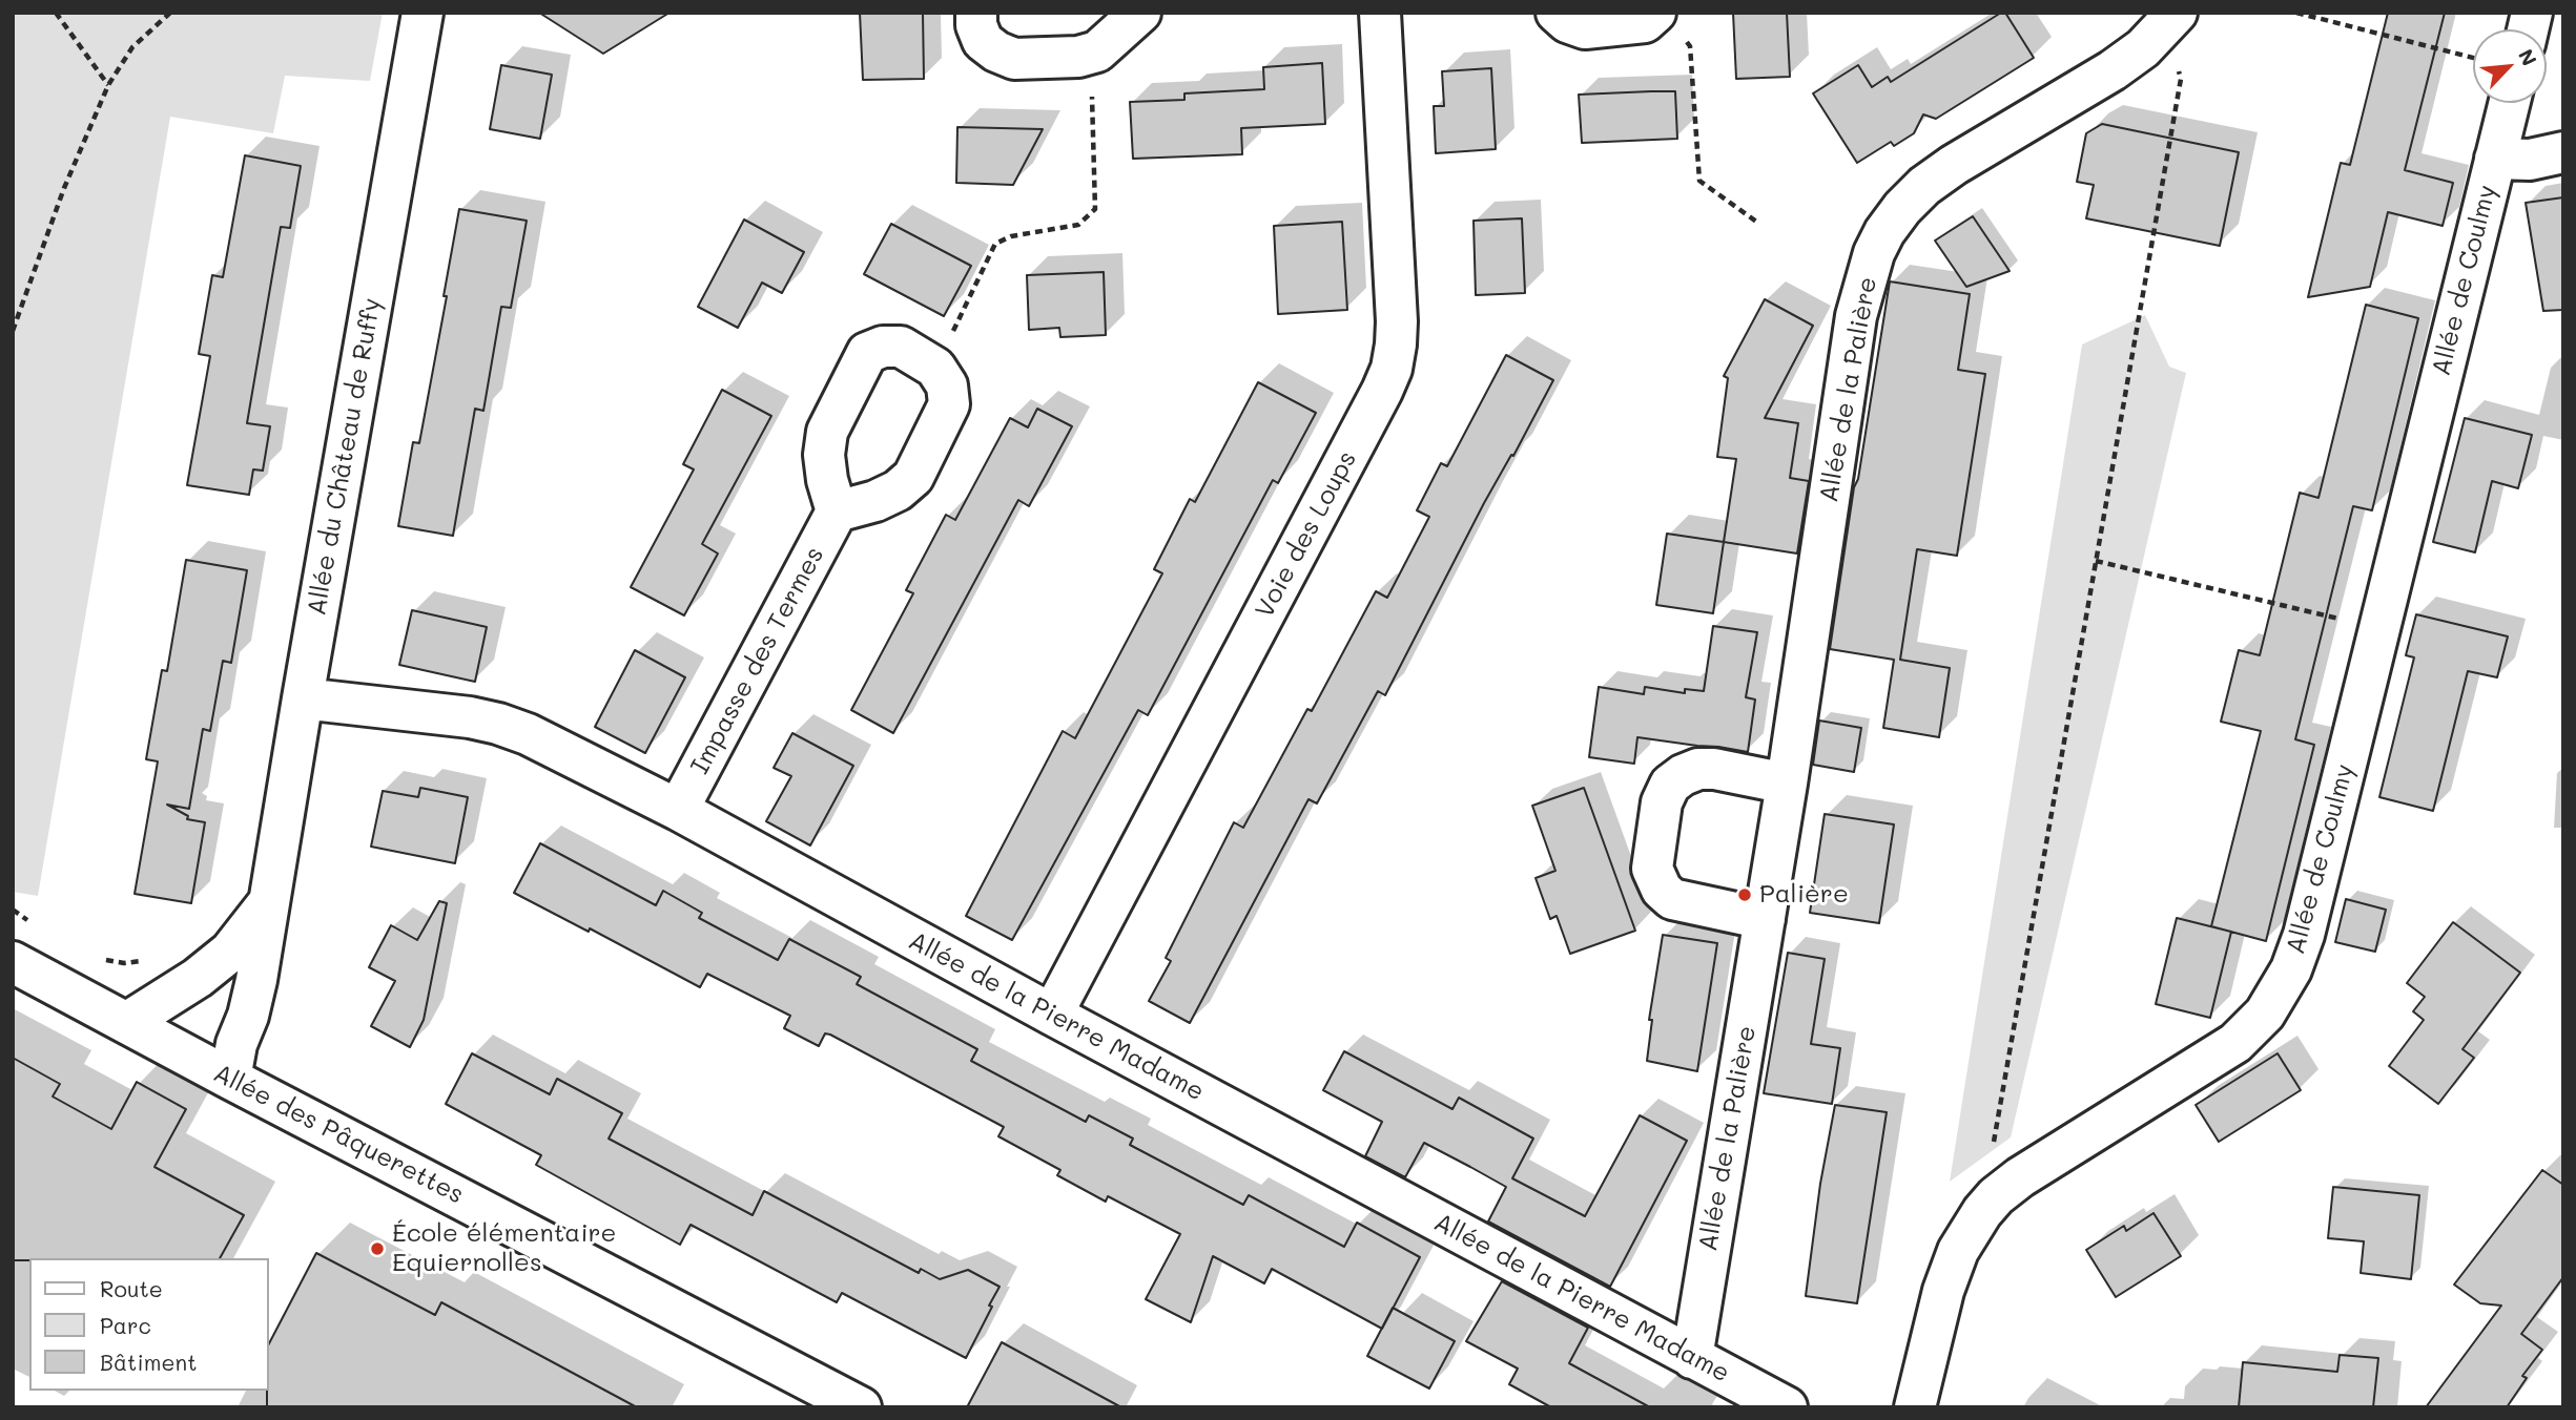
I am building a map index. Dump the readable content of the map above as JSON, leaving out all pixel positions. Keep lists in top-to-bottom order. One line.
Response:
{"streets":{"street":["Allée de Coulmy","Allée de la Palière","Allée du Château de Ruffy","Voie des Loups","Impasse des Termes","Allée de la Pierre Madame","Allée des Pâquerettes"]},"crossings":[["Allée de la Palière","Allée de la Pierre Madame"],["Allée du Château de Ruffy","Allée de la Pierre Madame"],["Allée du Château de Ruffy","Allée des Pâquerettes"],["Voie des Loups","Allée de la Pierre Madame"],["Impasse des Termes","Allée de la Pierre Madame"]],"places":["Palière","École élémentaire Equiernolles"],"legend":["Route","Parc","Bâtiment"],"north":"top right"}
